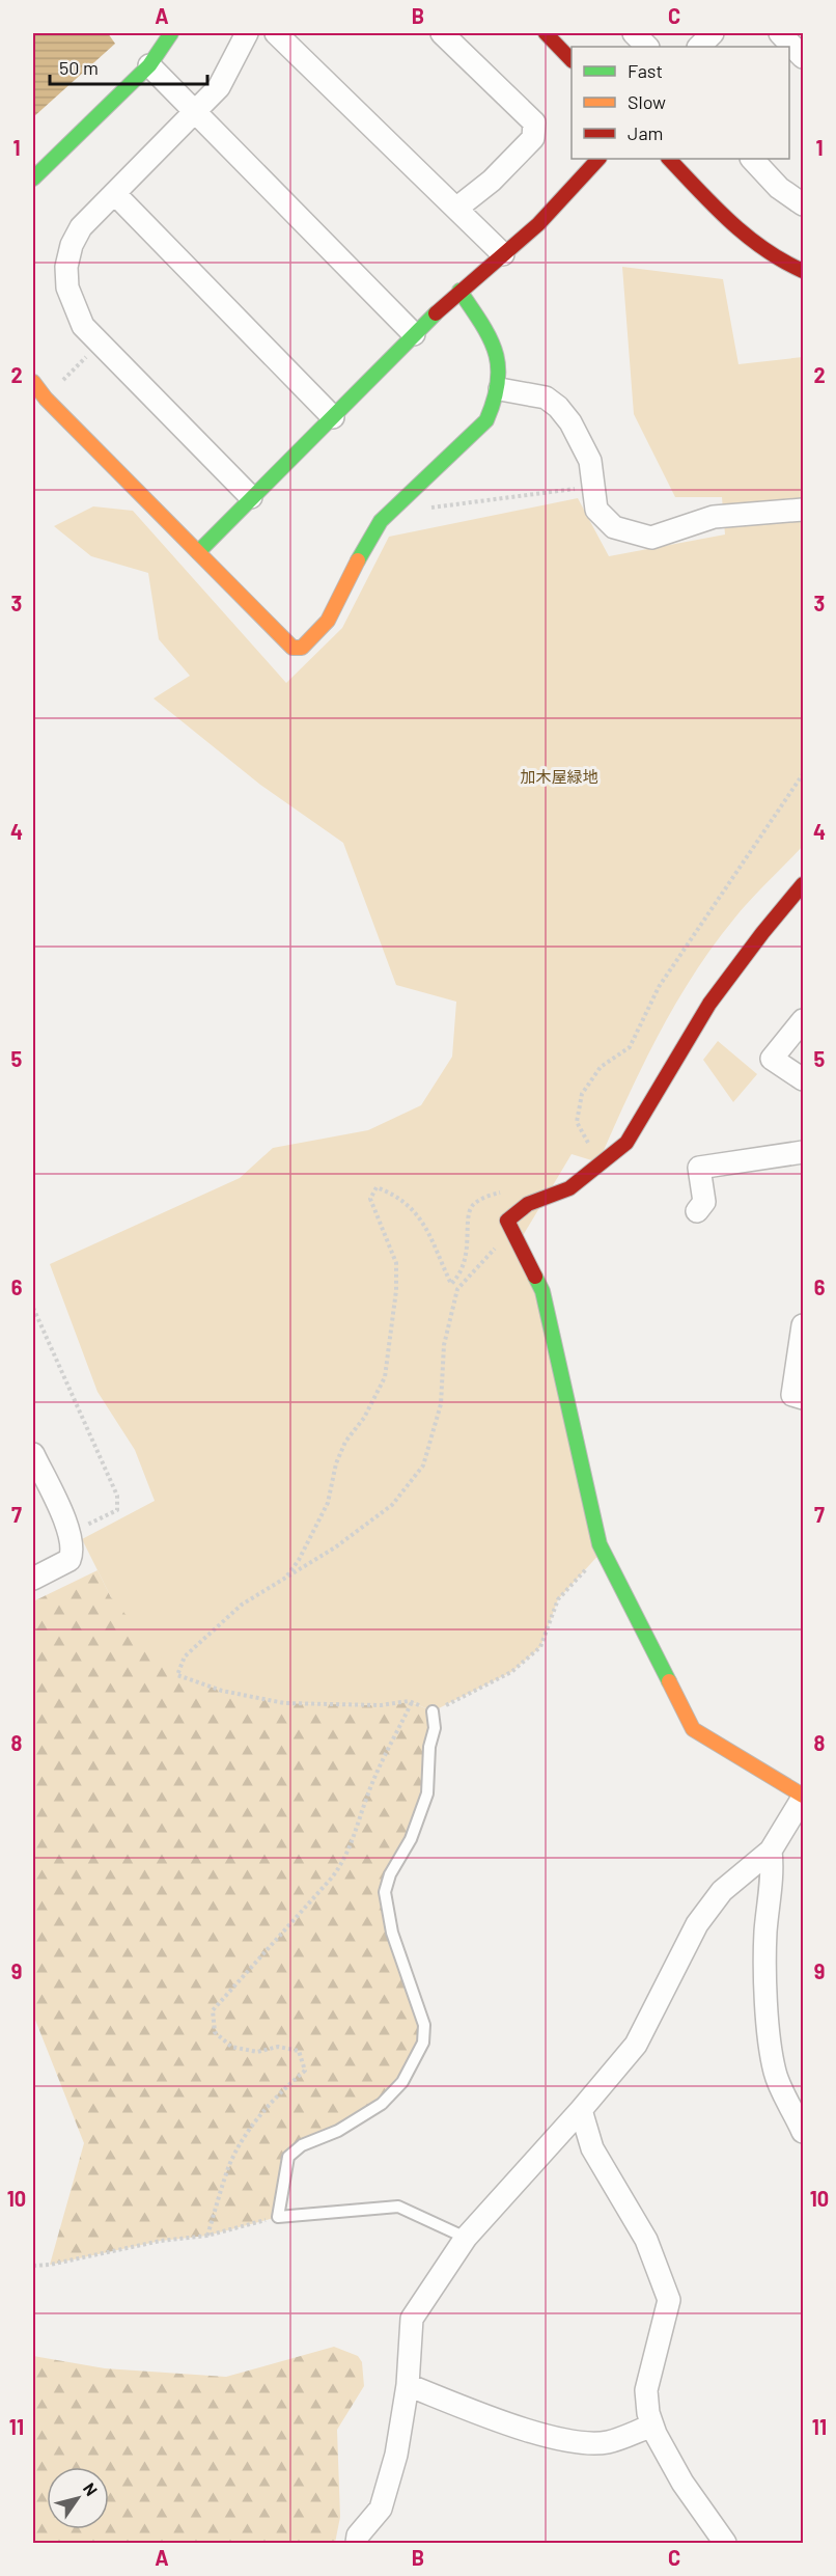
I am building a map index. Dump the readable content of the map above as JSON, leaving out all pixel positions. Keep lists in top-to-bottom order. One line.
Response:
{"parks":["加木屋緑地"],"legend":["Fast","Slow","Jam"],"scale_bar":"50 m","north":"top right","grid":{"columns":["A","B","C"],"rows":["1","2","3","4","5","6","7","8","9","10","11"]}}
